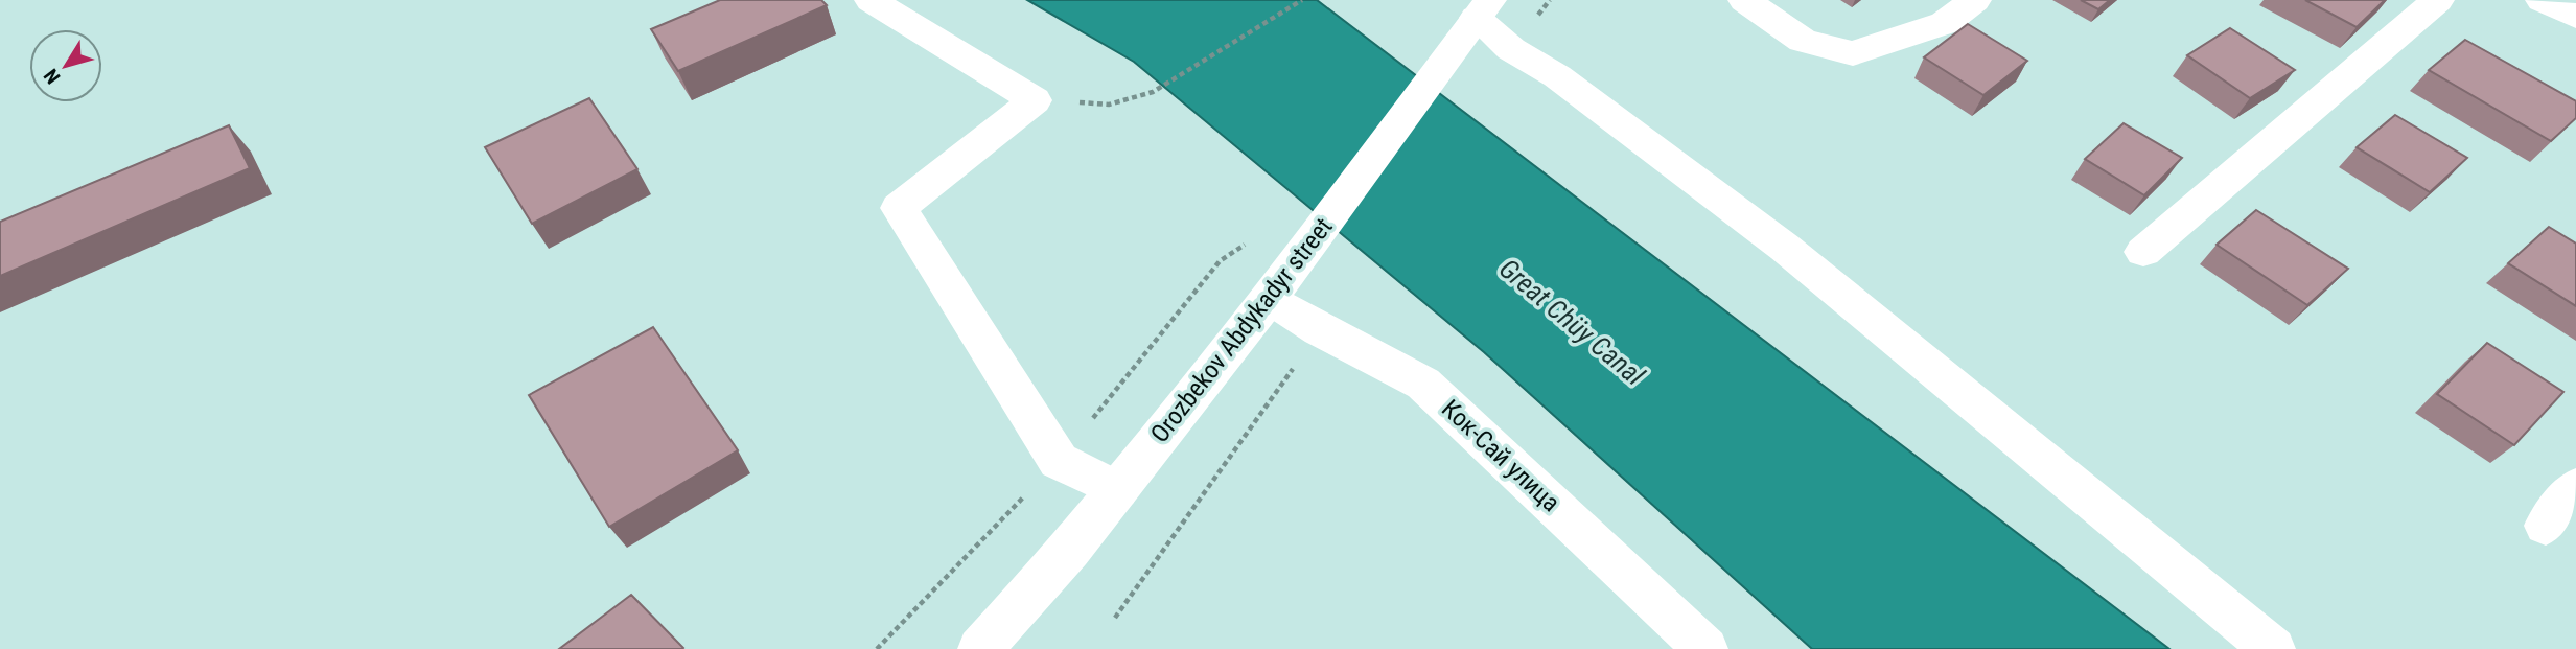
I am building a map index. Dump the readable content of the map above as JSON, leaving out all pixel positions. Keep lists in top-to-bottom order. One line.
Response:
{"streets":{"street":["Orozbekov Abdykadyr street","Кок-Сай улица"]},"crossings":[["Orozbekov Abdykadyr street","Кок-Сай улица"]],"water":["Great Chüy Canal"],"north":"bottom left"}
